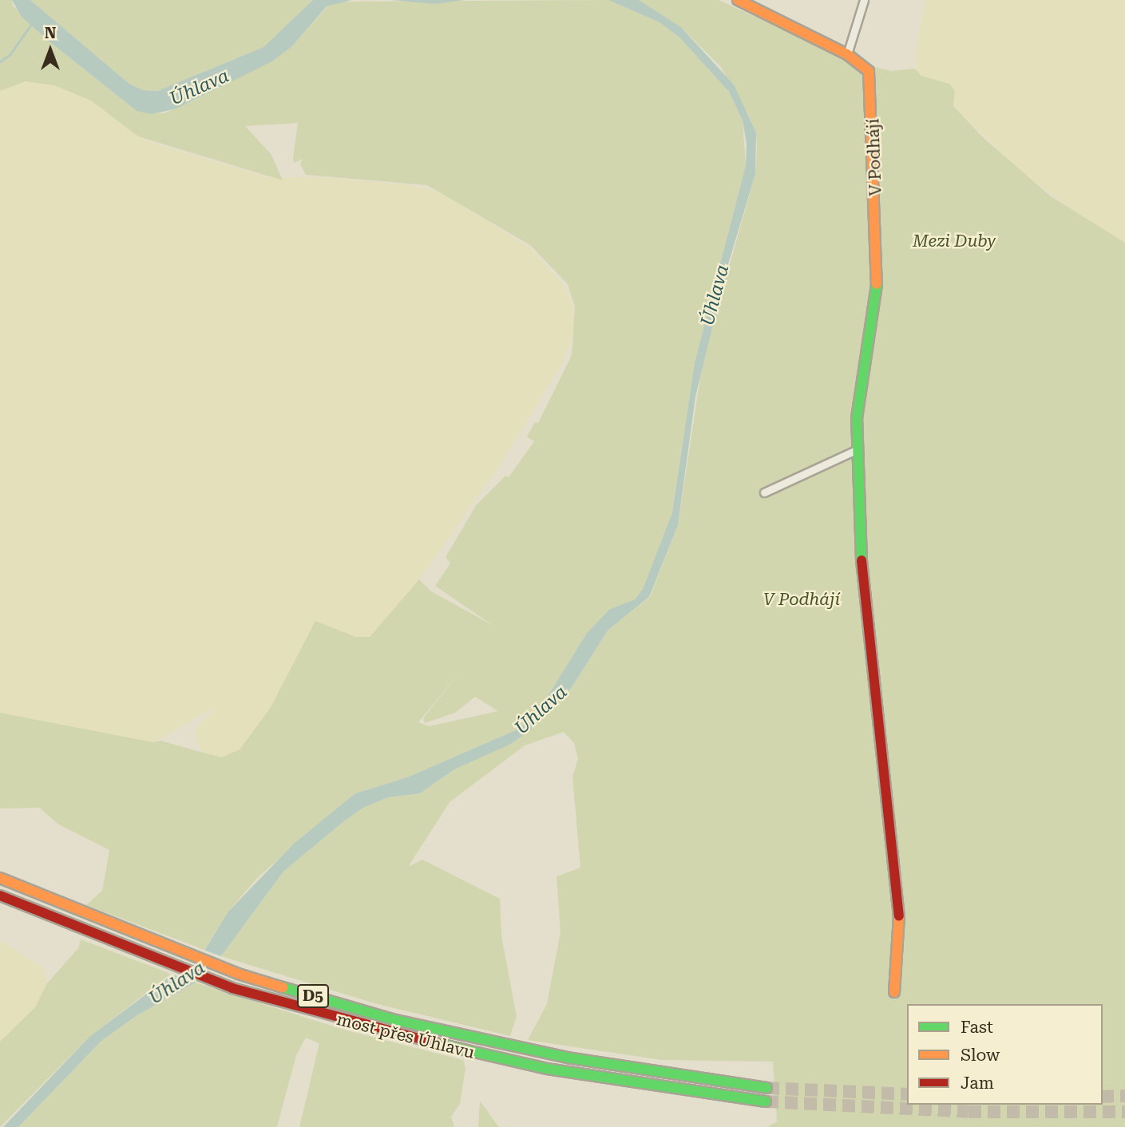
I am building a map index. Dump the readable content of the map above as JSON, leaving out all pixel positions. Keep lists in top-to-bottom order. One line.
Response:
{"streets":{"main road":["V Podhájí","D5","most přes Úhlavu"]},"water":["Úhlava"],"parks":["Mezi Duby","V Podhájí"],"legend":["Fast","Slow","Jam"],"north":"top"}
